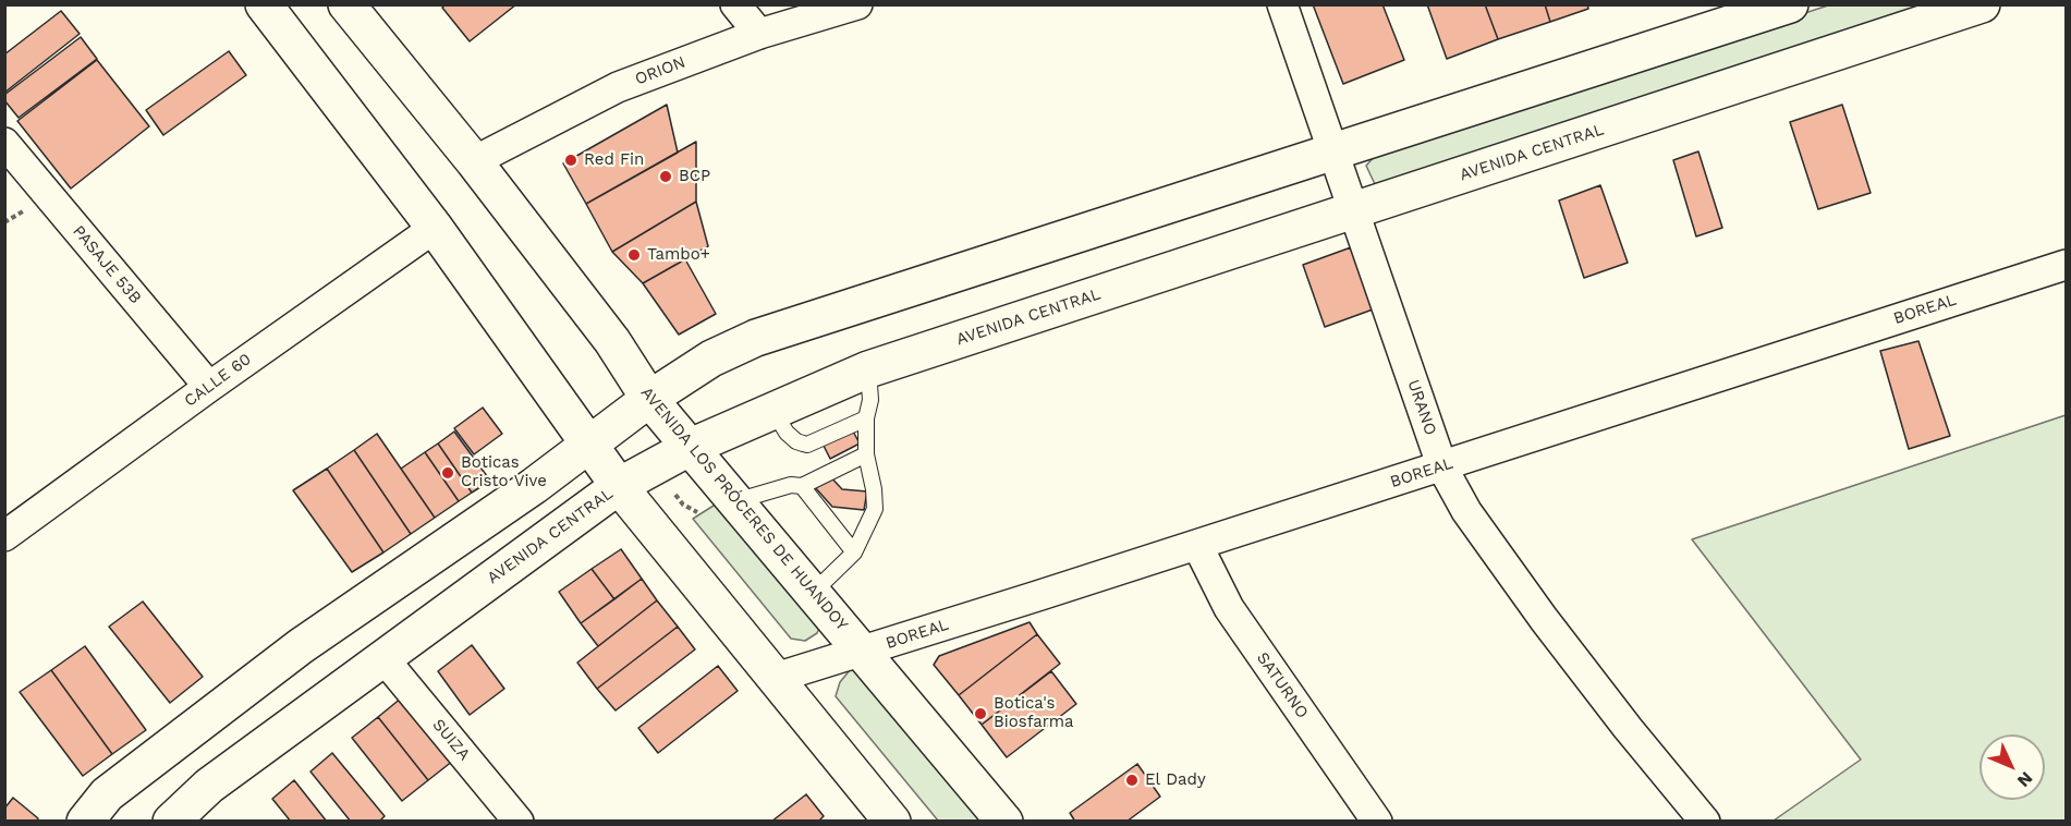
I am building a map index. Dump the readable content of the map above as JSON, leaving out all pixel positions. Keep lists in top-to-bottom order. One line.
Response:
{"streets":{"main road":["AVENIDA CENTRAL","AVENIDA LOS PRÓCERES DE HUANDOY"],"street":["ORION","PASAJE 53B","BOREAL","CALLE 60","URANO","SATURNO","SUIZA"]},"crossings":[["ORION","AVENIDA LOS PRÓCERES DE HUANDOY"],["AVENIDA CENTRAL","URANO"],["AVENIDA CENTRAL","AVENIDA LOS PRÓCERES DE HUANDOY"],["AVENIDA CENTRAL","SUIZA"],["PASAJE 53B","CALLE 60"],["BOREAL","URANO"],["BOREAL","AVENIDA LOS PRÓCERES DE HUANDOY"],["BOREAL","SATURNO"]],"places":["Red Fin","BCP","Tambo+","Boticas Cristo Vive","Botica's Biosfarma","El Dady"],"north":"bottom right"}
